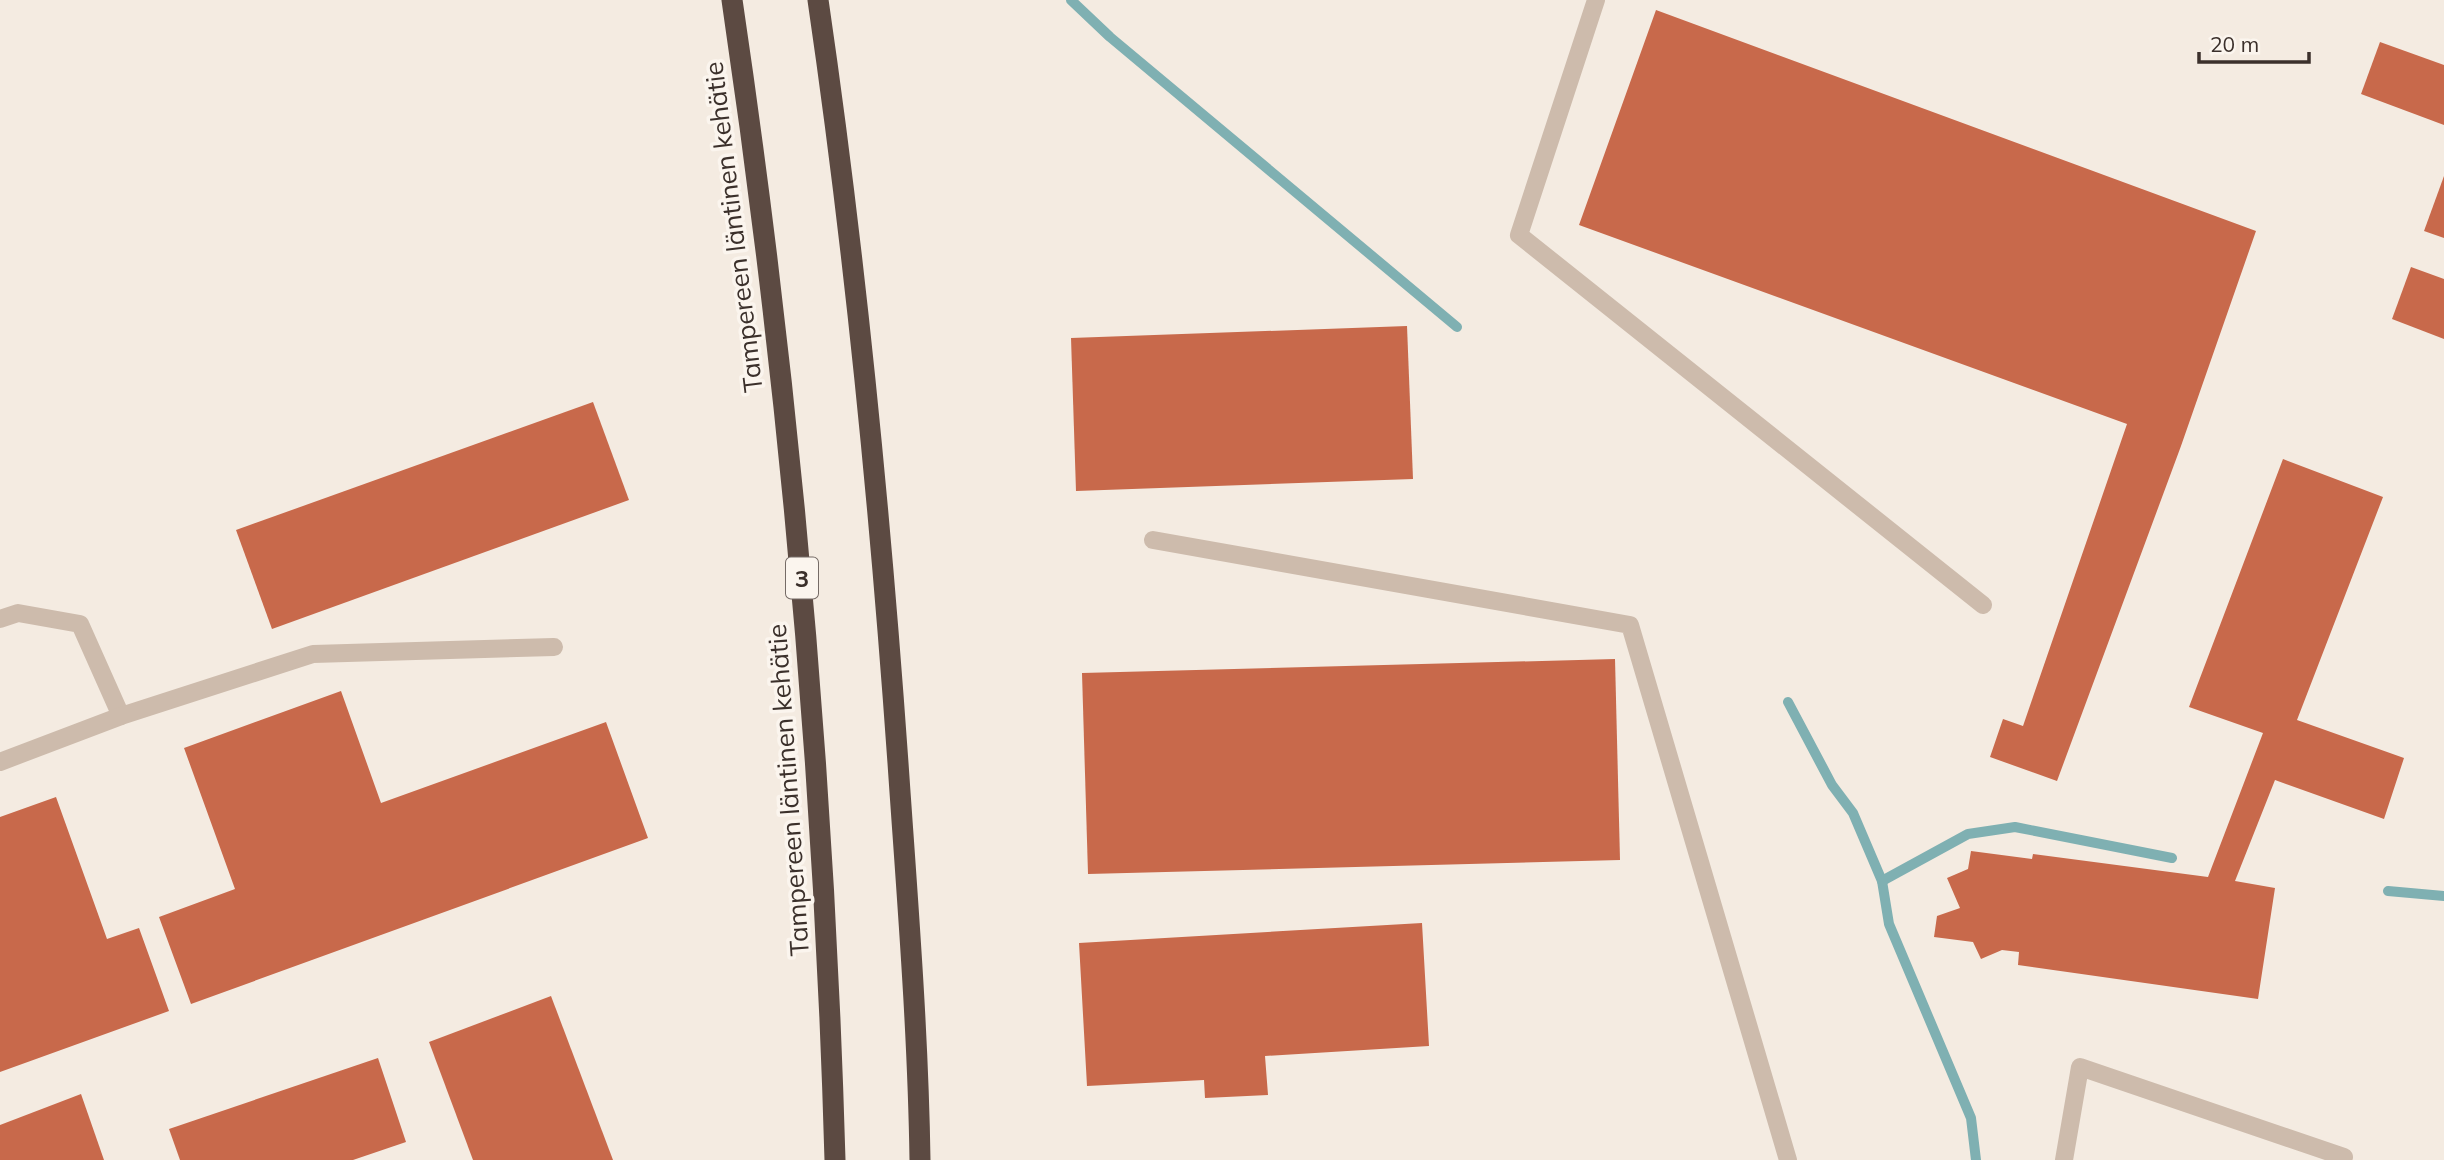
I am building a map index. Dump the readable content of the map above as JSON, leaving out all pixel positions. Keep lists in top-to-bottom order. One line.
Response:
{"streets":{"highway":["Tampereen läntinen kehätie","3"]},"scale_bar":"20 m"}
